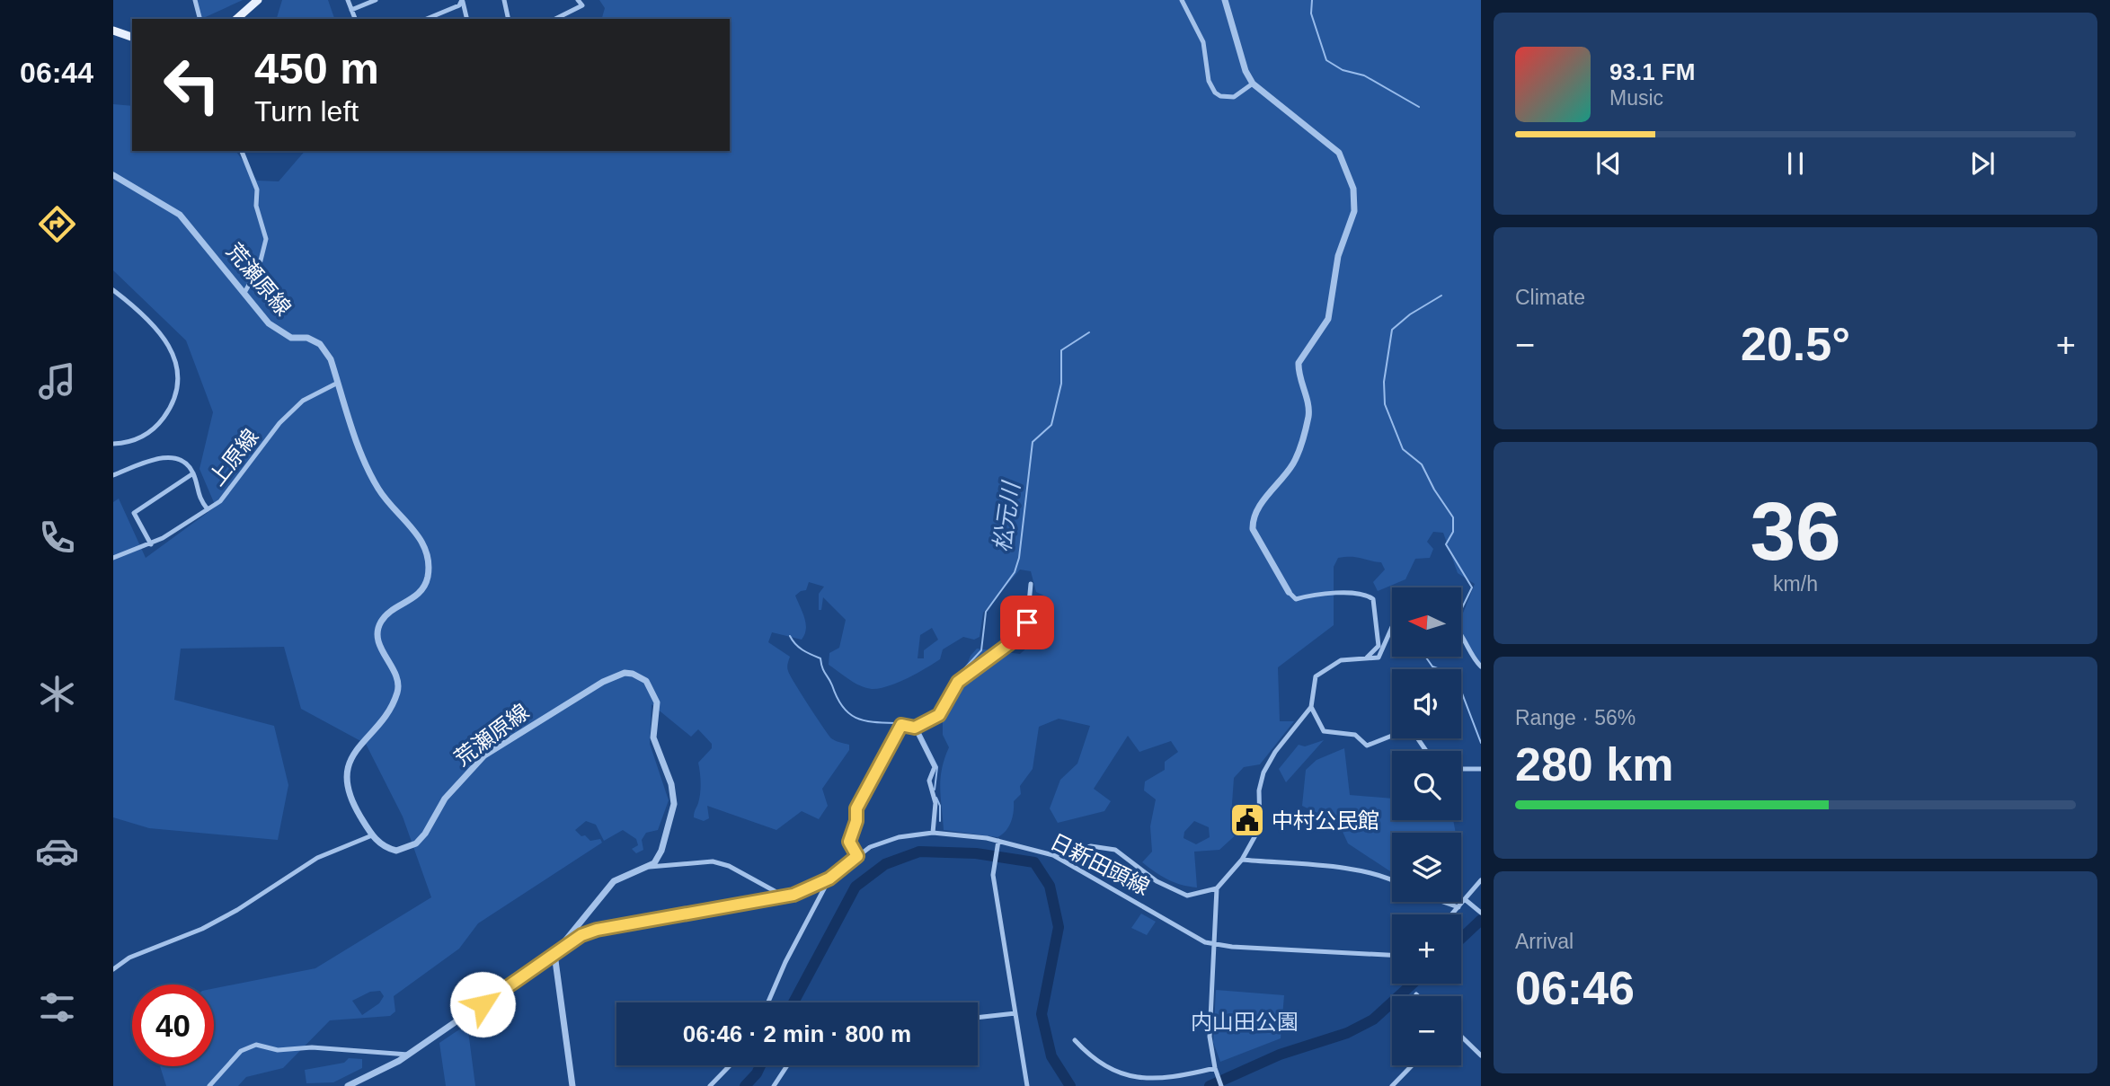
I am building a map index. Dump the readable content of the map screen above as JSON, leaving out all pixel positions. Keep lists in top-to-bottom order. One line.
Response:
{"streets":{"street":["荒瀬原線","上原線","日新田頭線"]},"crossings":[["荒瀬原線","上原線"]],"water":["松元川"],"parks":["内山田公園"],"places":{"public building":["中村公民館"]},"north":"left","page":{"tabs":"06:44","turn":["450 m","Turn left"],"song":["93.1 FM","Music"],"tile":["Climate",["36","km/h"],["Range · 56%","280 km"],["Arrival","06:46"]],"heat":["−","20.5°","+"],"map_buttons":["+","−"],"limit":"40","trip":"06:46 · 2 min · 800 m"}}
